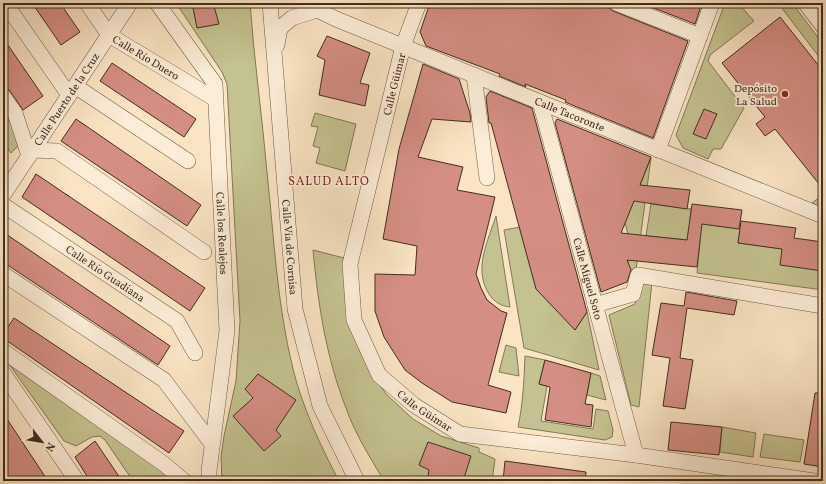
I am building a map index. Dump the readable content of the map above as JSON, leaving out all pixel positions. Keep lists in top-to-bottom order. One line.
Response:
{"streets":{"street":["Calle Río Duero","Calle Güímar","Calle Puerto de la Cruz","Calle Tacoronte","Calle los Realejos","Calle Vía de Cornisa","Calle Río Guadiana","Calle Miguel Soto"]},"crossings":[["Calle Río Duero","Calle Puerto de la Cruz"],["Calle Río Duero","Calle los Realejos"],["Calle Güímar","Calle Tacoronte"],["Calle Güímar","Calle Miguel Soto"],["Calle Tacoronte","Calle Miguel Soto"]],"districts":["SALUD ALTO"],"places":["Depósito La Salud"],"north":"bottom right"}
